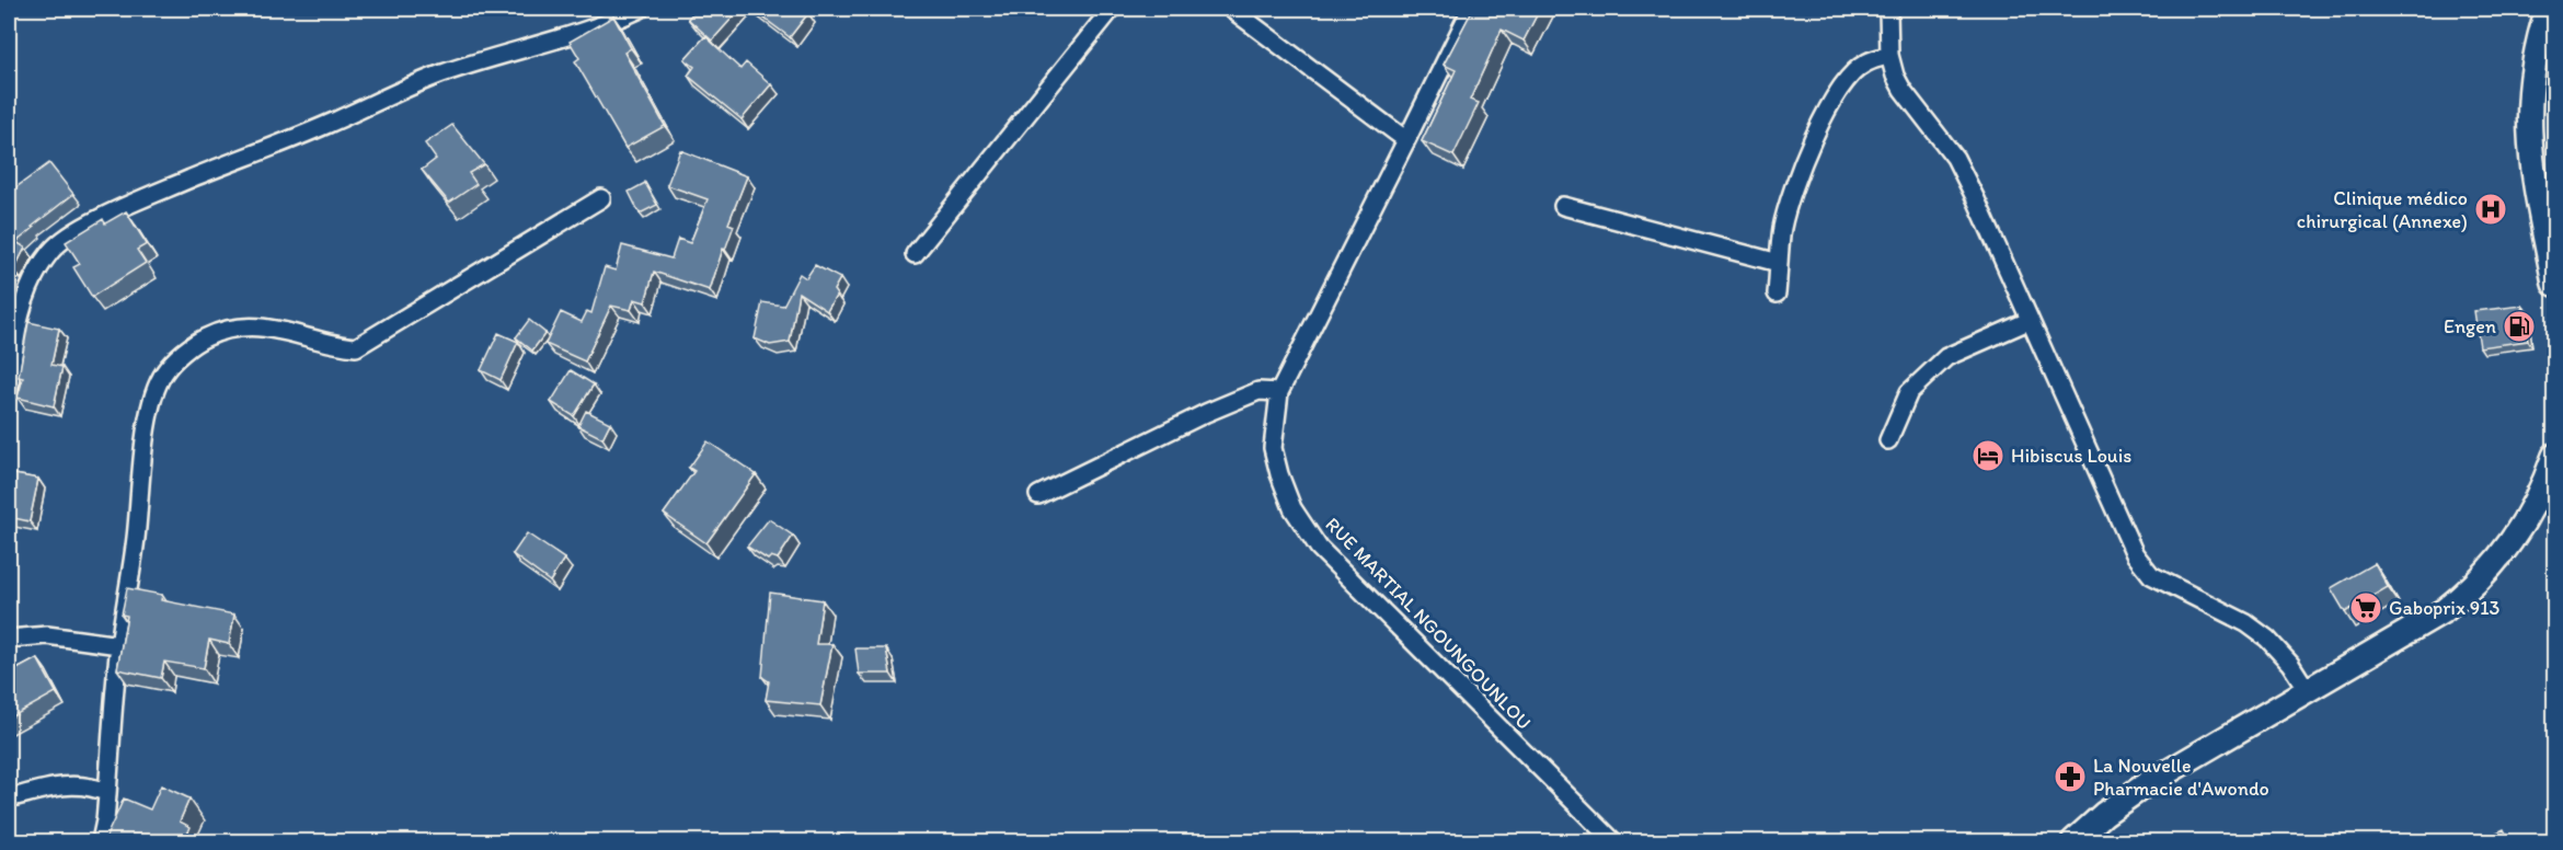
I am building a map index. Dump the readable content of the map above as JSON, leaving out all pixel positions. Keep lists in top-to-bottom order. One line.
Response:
{"streets":{"street":["RUE MARTIAL NGOUNGOUNLOU"]},"places":{"hospital":["Clinique médico chirurgical (Annexe)"],"fuel station":["Engen"],"hotel":["Hibiscus Louis"],"supermarket":["Gaboprix 913"],"pharmacy":["La Nouvelle Pharmacie d'Awondo"]}}
